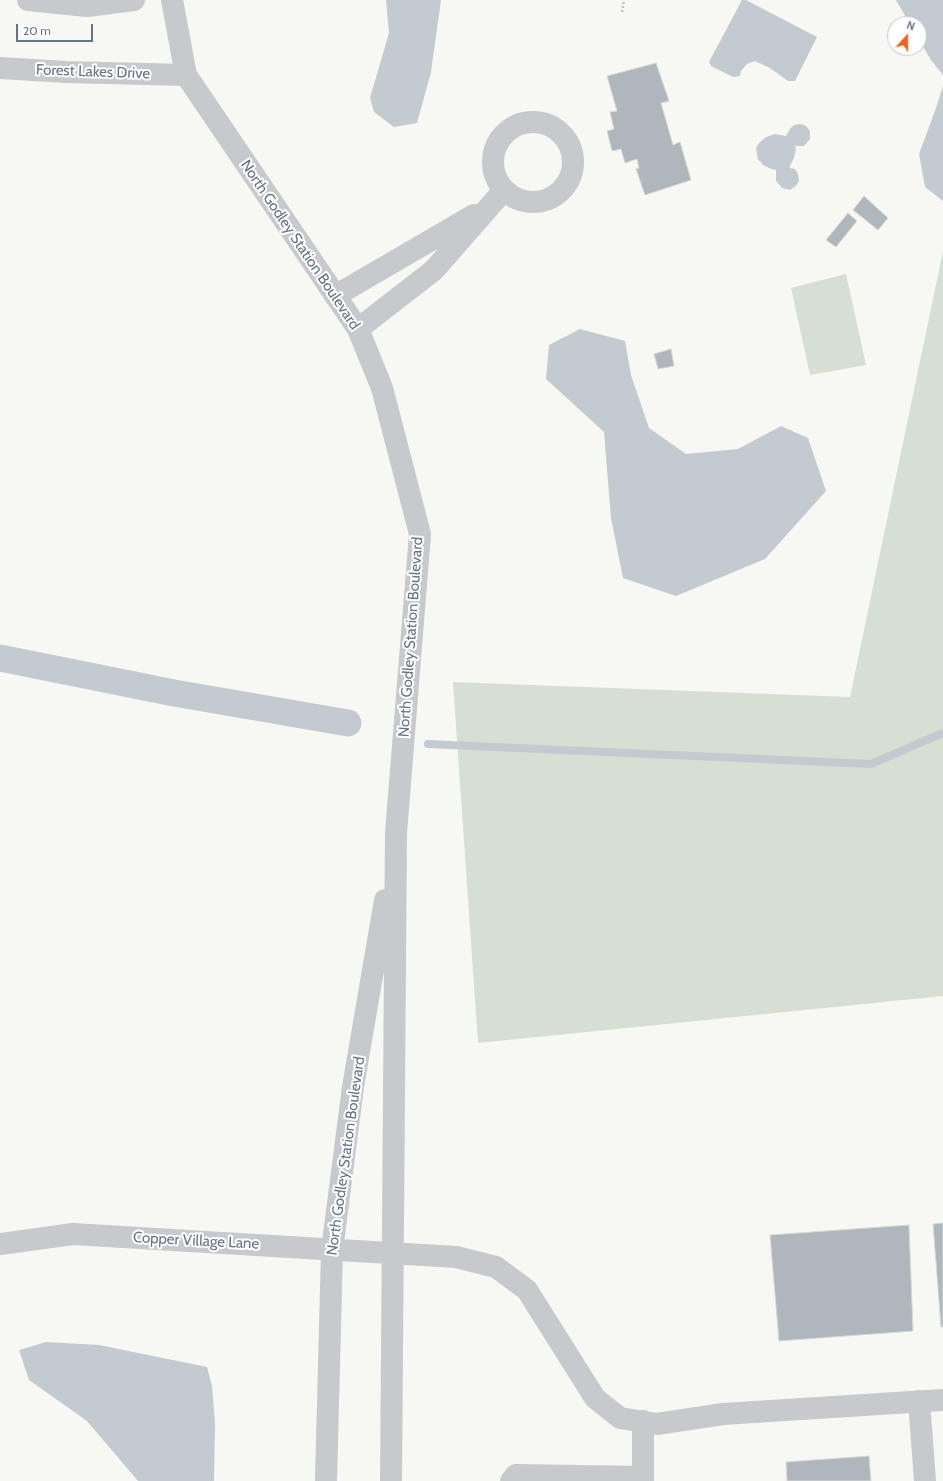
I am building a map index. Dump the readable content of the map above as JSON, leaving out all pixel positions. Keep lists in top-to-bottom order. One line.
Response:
{"streets":{"street":["Forest Lakes Drive","North Godley Station Boulevard","Copper Village Lane"]},"crossings":[["Forest Lakes Drive","North Godley Station Boulevard"],["North Godley Station Boulevard","Copper Village Lane"]],"scale_bar":"20 m","north":"top"}
